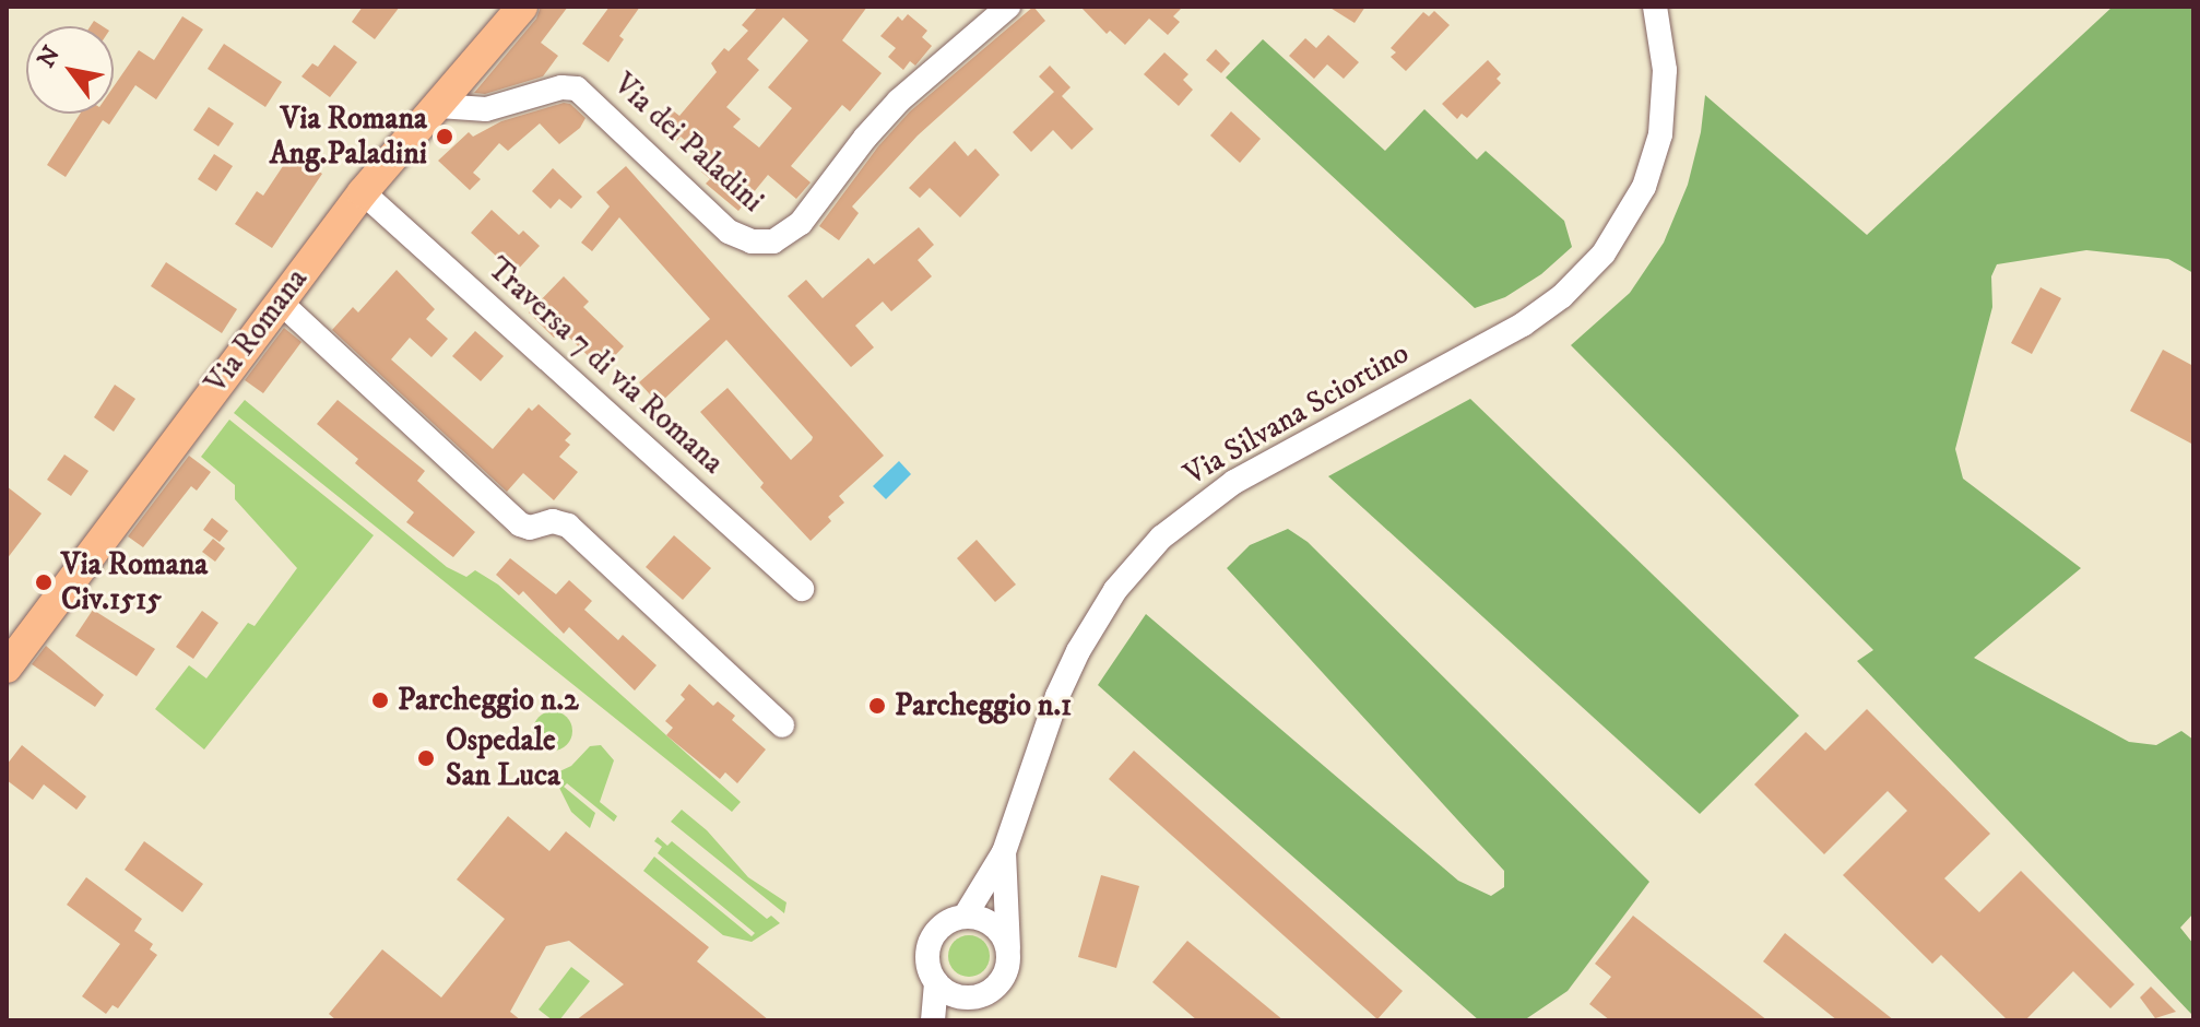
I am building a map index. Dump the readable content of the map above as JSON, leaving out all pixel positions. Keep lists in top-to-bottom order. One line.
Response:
{"streets":{"main road":["Via Romana"],"street":["Via dei Paladini","Traversa 7 di via Romana","Via Silvana Sciortino"]},"crossings":[["Via dei Paladini","Via Romana"],["Via Romana","Traversa 7 di via Romana"]],"places":["Via Romana Ang.Paladini","Via Romana Civ.1515","Parcheggio n.2","Parcheggio n.1","Ospedale San Luca"],"north":"top left"}
